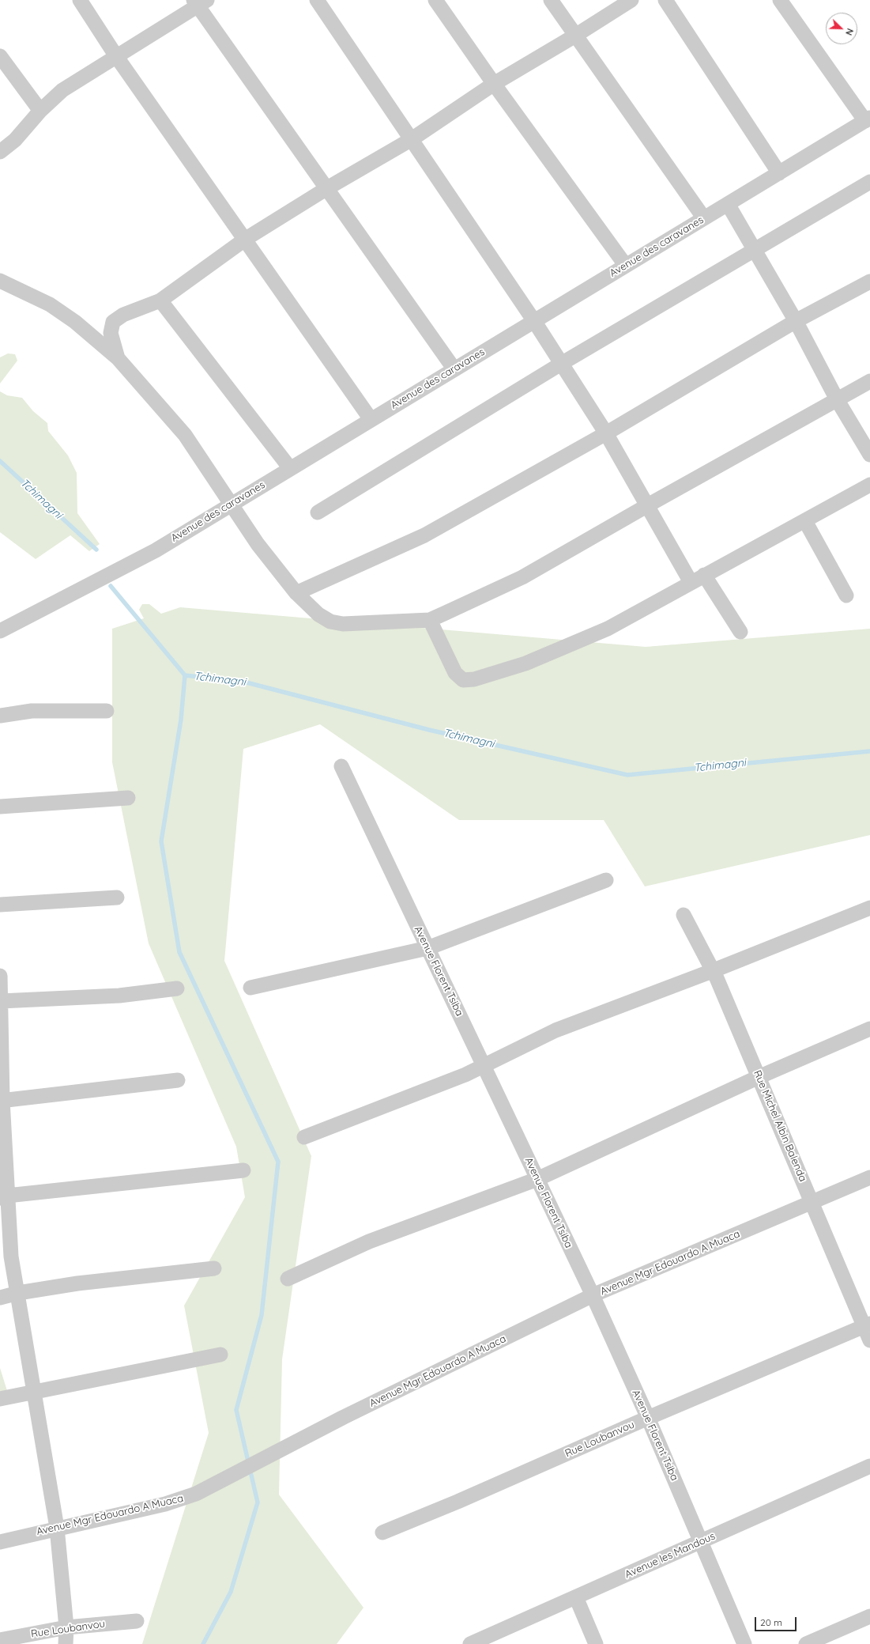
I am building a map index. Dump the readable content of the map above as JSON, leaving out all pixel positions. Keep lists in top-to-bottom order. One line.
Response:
{"streets":{"street":["Avenue des caravanes","Avenue Florent Tsiba","Rue Michel Albin Balenda","Avenue Mgr Edouardo A Muaca","Rue Loubanvou","Avenue les Mandous"]},"crossings":[["Avenue Florent Tsiba","Avenue Mgr Edouardo A Muaca"],["Avenue Florent Tsiba","Rue Loubanvou"],["Avenue Florent Tsiba","Avenue les Mandous"],["Rue Michel Albin Balenda","Avenue Mgr Edouardo A Muaca"],["Rue Michel Albin Balenda","Rue Loubanvou"]],"water":["Tchimagni"],"scale_bar":"20 m","north":"bottom right"}
